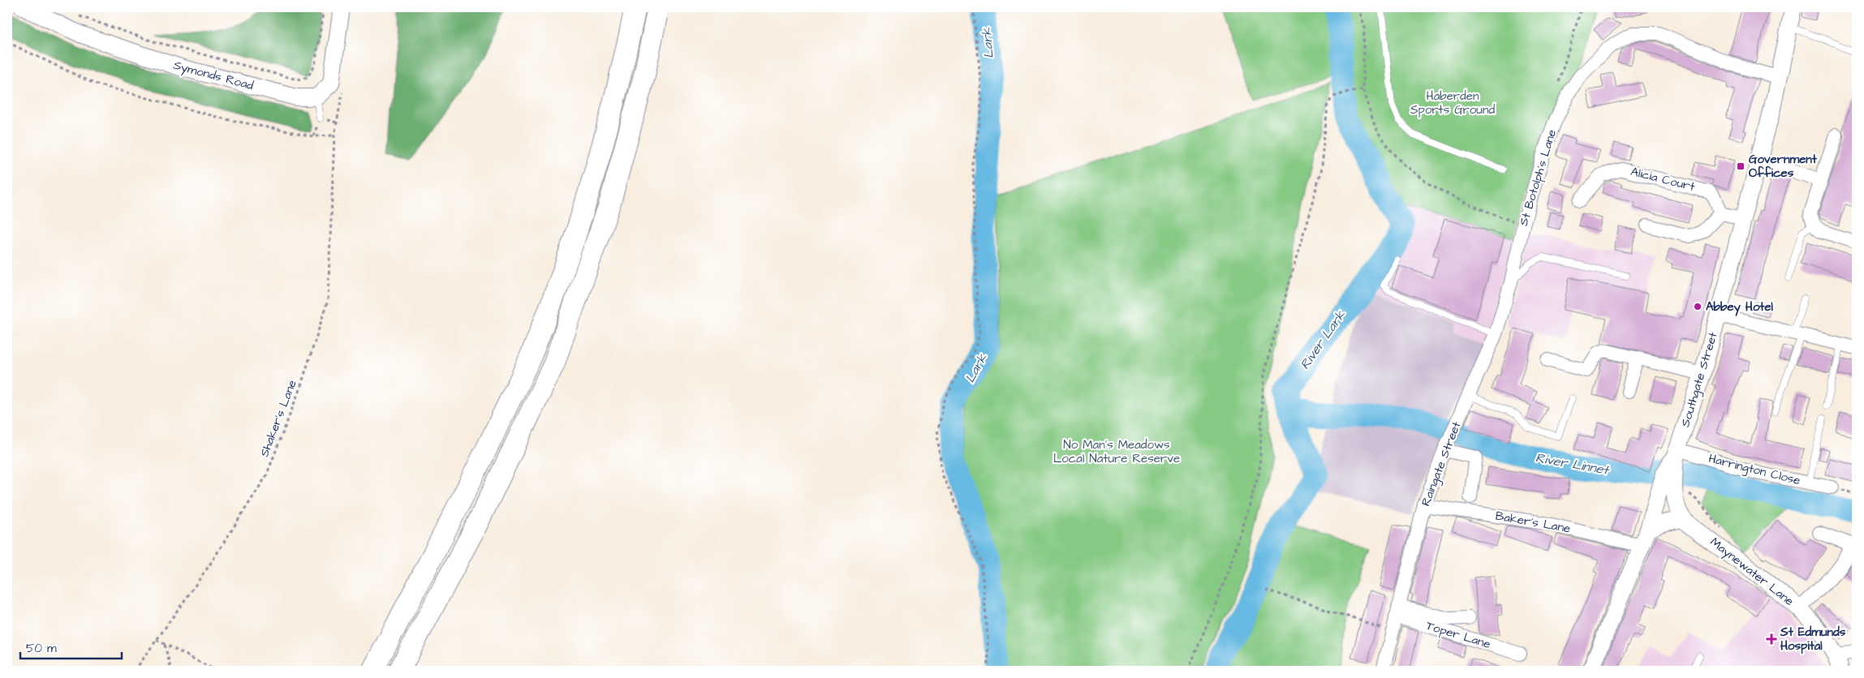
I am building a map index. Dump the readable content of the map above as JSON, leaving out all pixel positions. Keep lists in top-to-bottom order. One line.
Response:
{"streets":{"street":["Symonds Road","St Botolph's Lane","Alicia Court","Southgate Street","Raingate Street","Harrington Close","Baker's Lane","Maynewater Lane","Toper Lane"],"path":["Shaker's Lane"]},"crossings":[["St Botolph's Lane","Southgate Street"],["St Botolph's Lane","Raingate Street"],["Southgate Street","Harrington Close"],["Southgate Street","Baker's Lane"],["Raingate Street","Baker's Lane"],["Raingate Street","Toper Lane"]],"water":["Lark","River Lark","River Linnet"],"parks":["Haberden Sports Ground","No Man's Meadows Local Nature Reserve"],"places":{"transit":["Government Offices"],"other":["Abbey Hotel"],"health":["St Edmunds Hospital"]},"scale_bar":"50 m"}
